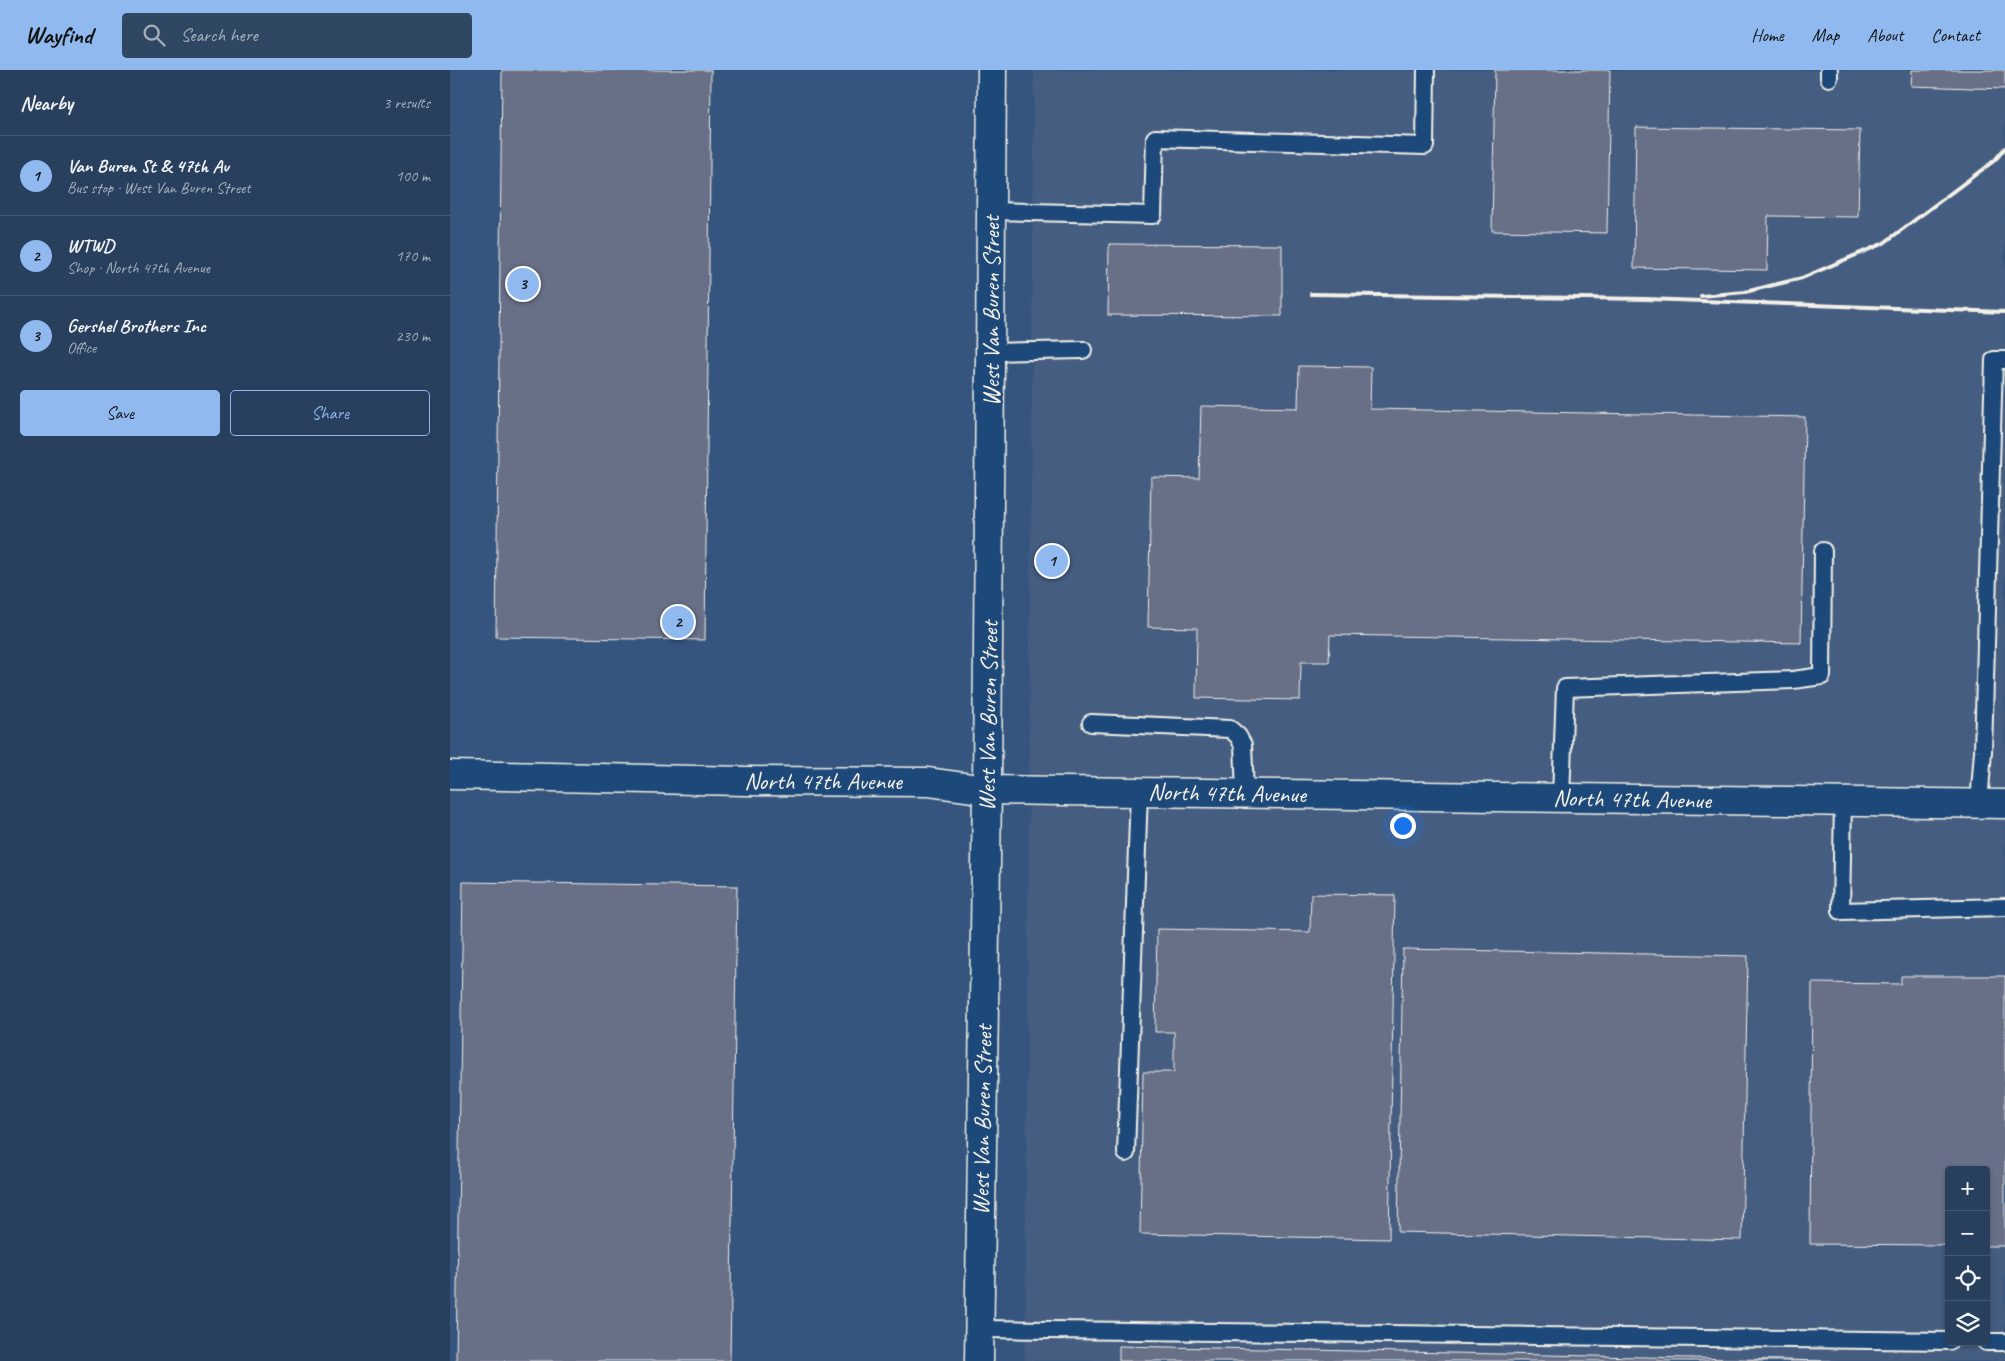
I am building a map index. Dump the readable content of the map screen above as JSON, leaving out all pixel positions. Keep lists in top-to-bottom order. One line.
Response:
{"streets":{"street":["West Van Buren Street","North 47th Avenue"]},"crossings":[["West Van Buren Street","North 47th Avenue"]],"page":{"header":"Wayfind","search":"Search here","nav":["Home","Map","About","Contact"],"heading":["Nearby","3 results"],"list":[{"mark":"1","name":"Van Buren St & 47th Av","note":"Bus stop · West Van Buren Street","value":"100 m"},{"mark":"2","name":"WTWD","note":"Shop · North 47th Avenue","value":"170 m"},{"mark":"3","name":"Gershel Brothers Inc","note":"Office","value":"230 m"}],"pins":["3","1","2"],"buttons":["Save","Share"],"map_buttons":["+","−"]}}
